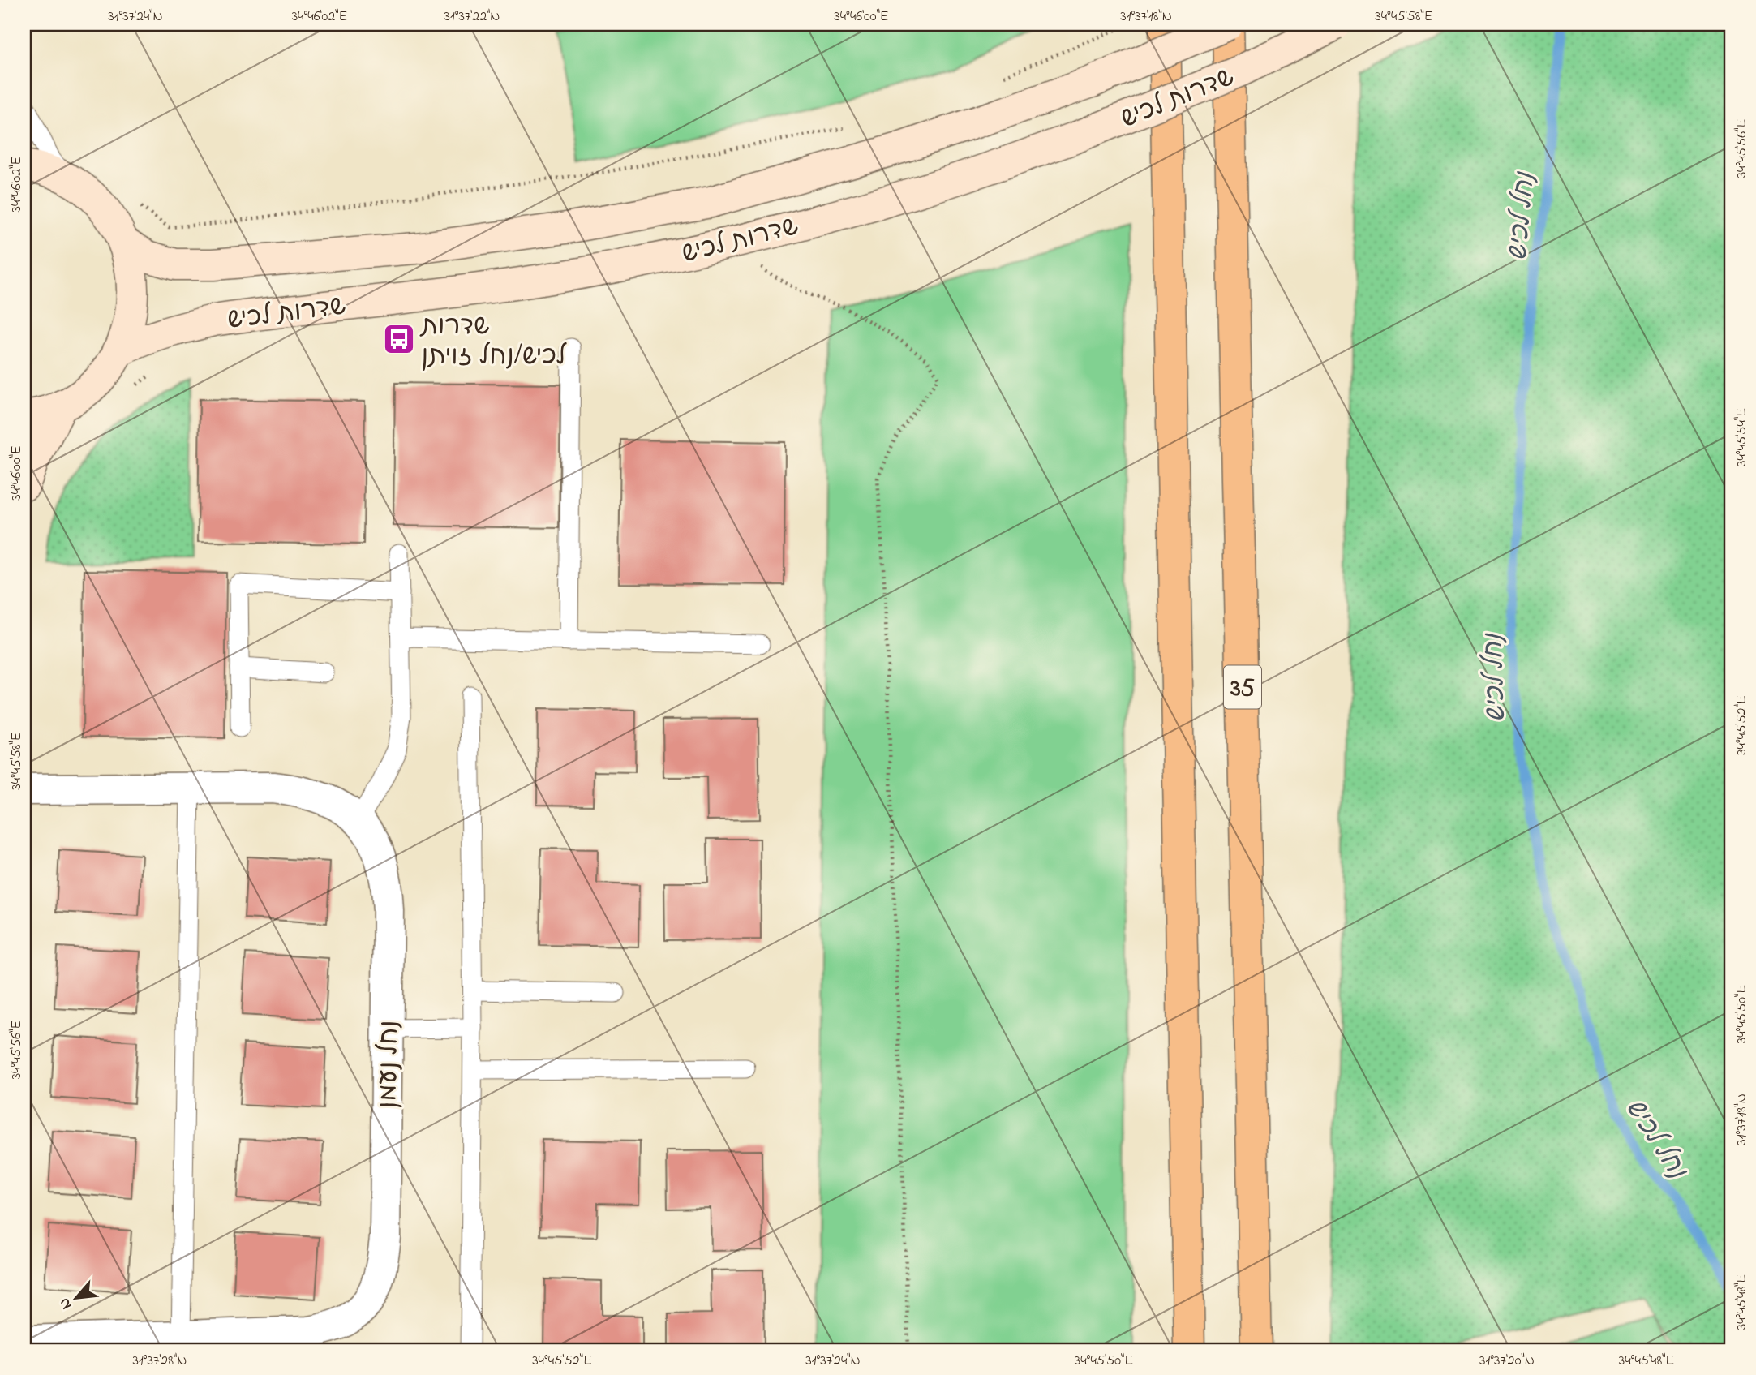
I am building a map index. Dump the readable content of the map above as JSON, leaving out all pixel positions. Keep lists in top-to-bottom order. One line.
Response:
{"streets":{"highway":["35"],"street":["שדרות לכיש","נחל נעמן"]},"crossings":[["שדרות לכיש","35"]],"water":["נחל לכיש"],"places":{"bus stop":["שדרות לכיש/נחל זויתן"]},"north":"bottom left","coordinates":["31°37'24\"N","34°46'02\"E","31°37'22\"N","34°46'00\"E","31°37'18\"N","34°45'58\"E","34°45'56\"E","34°45'54\"E","34°45'52\"E","34°45'50\"E","34°45'48\"E","31°37'28\"N","31°37'20\"N"]}
